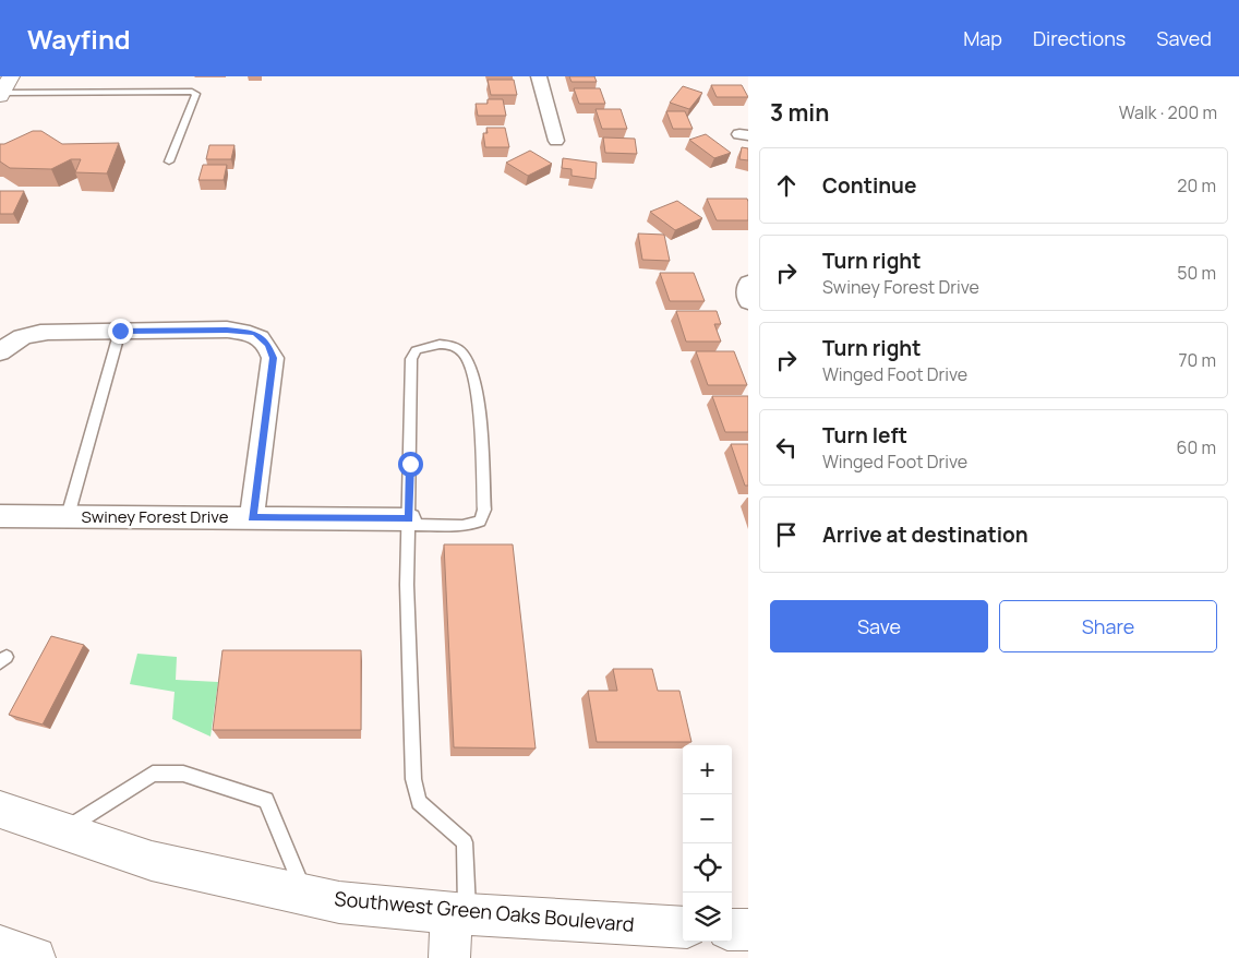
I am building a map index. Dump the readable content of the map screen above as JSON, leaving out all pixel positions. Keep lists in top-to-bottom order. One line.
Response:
{"streets":{"main road":["Southwest Green Oaks Boulevard"],"street":["Swiney Forest Drive"]},"page":{"header":"Wayfind","nav":["Map","Directions","Saved"],"heading":["3 min","Walk · 200 m"],"list":[["Continue","20 m"],["Turn right","Swiney Forest Drive","50 m"],["Turn right","Winged Foot Drive","70 m"],["Turn left","Winged Foot Drive","60 m"],"Arrive at destination"],"buttons":["Save","Share"],"map_buttons":["+","−"]}}
